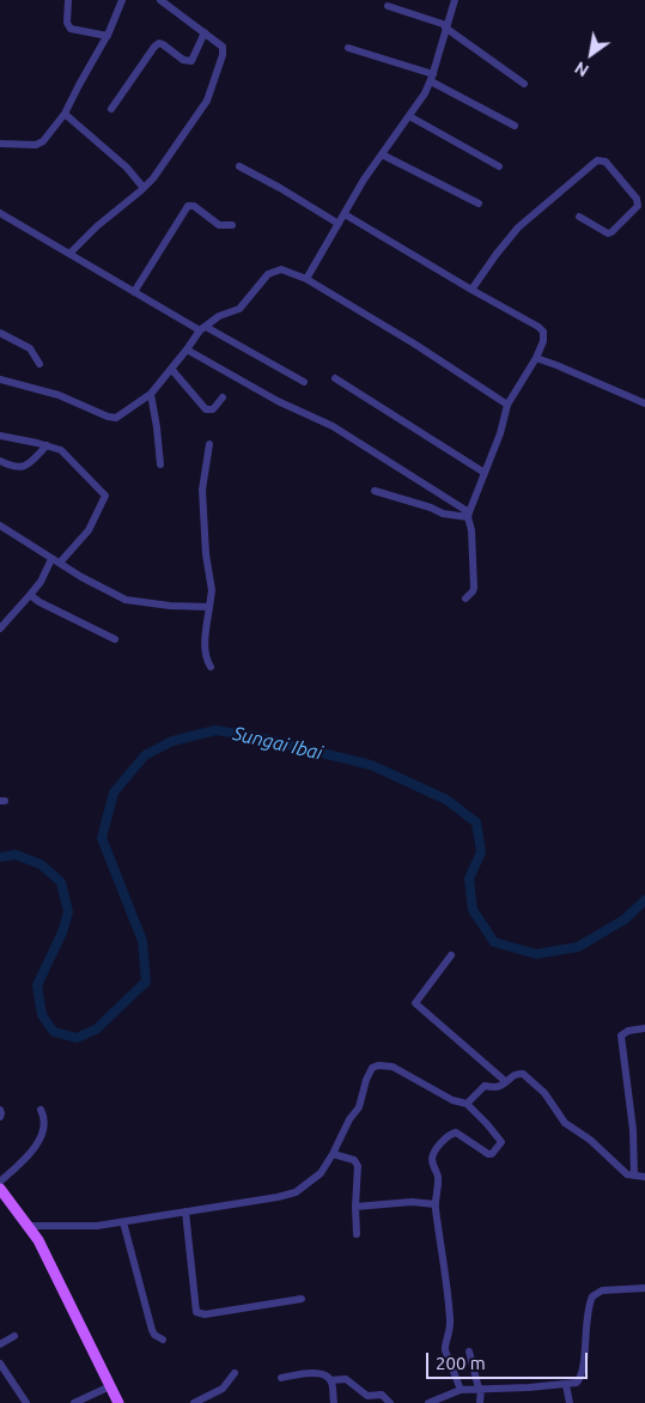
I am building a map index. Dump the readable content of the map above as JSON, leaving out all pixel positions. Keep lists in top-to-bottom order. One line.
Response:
{"water":["Sungai Ibai"],"scale_bar":"200 m","north":"bottom left"}
